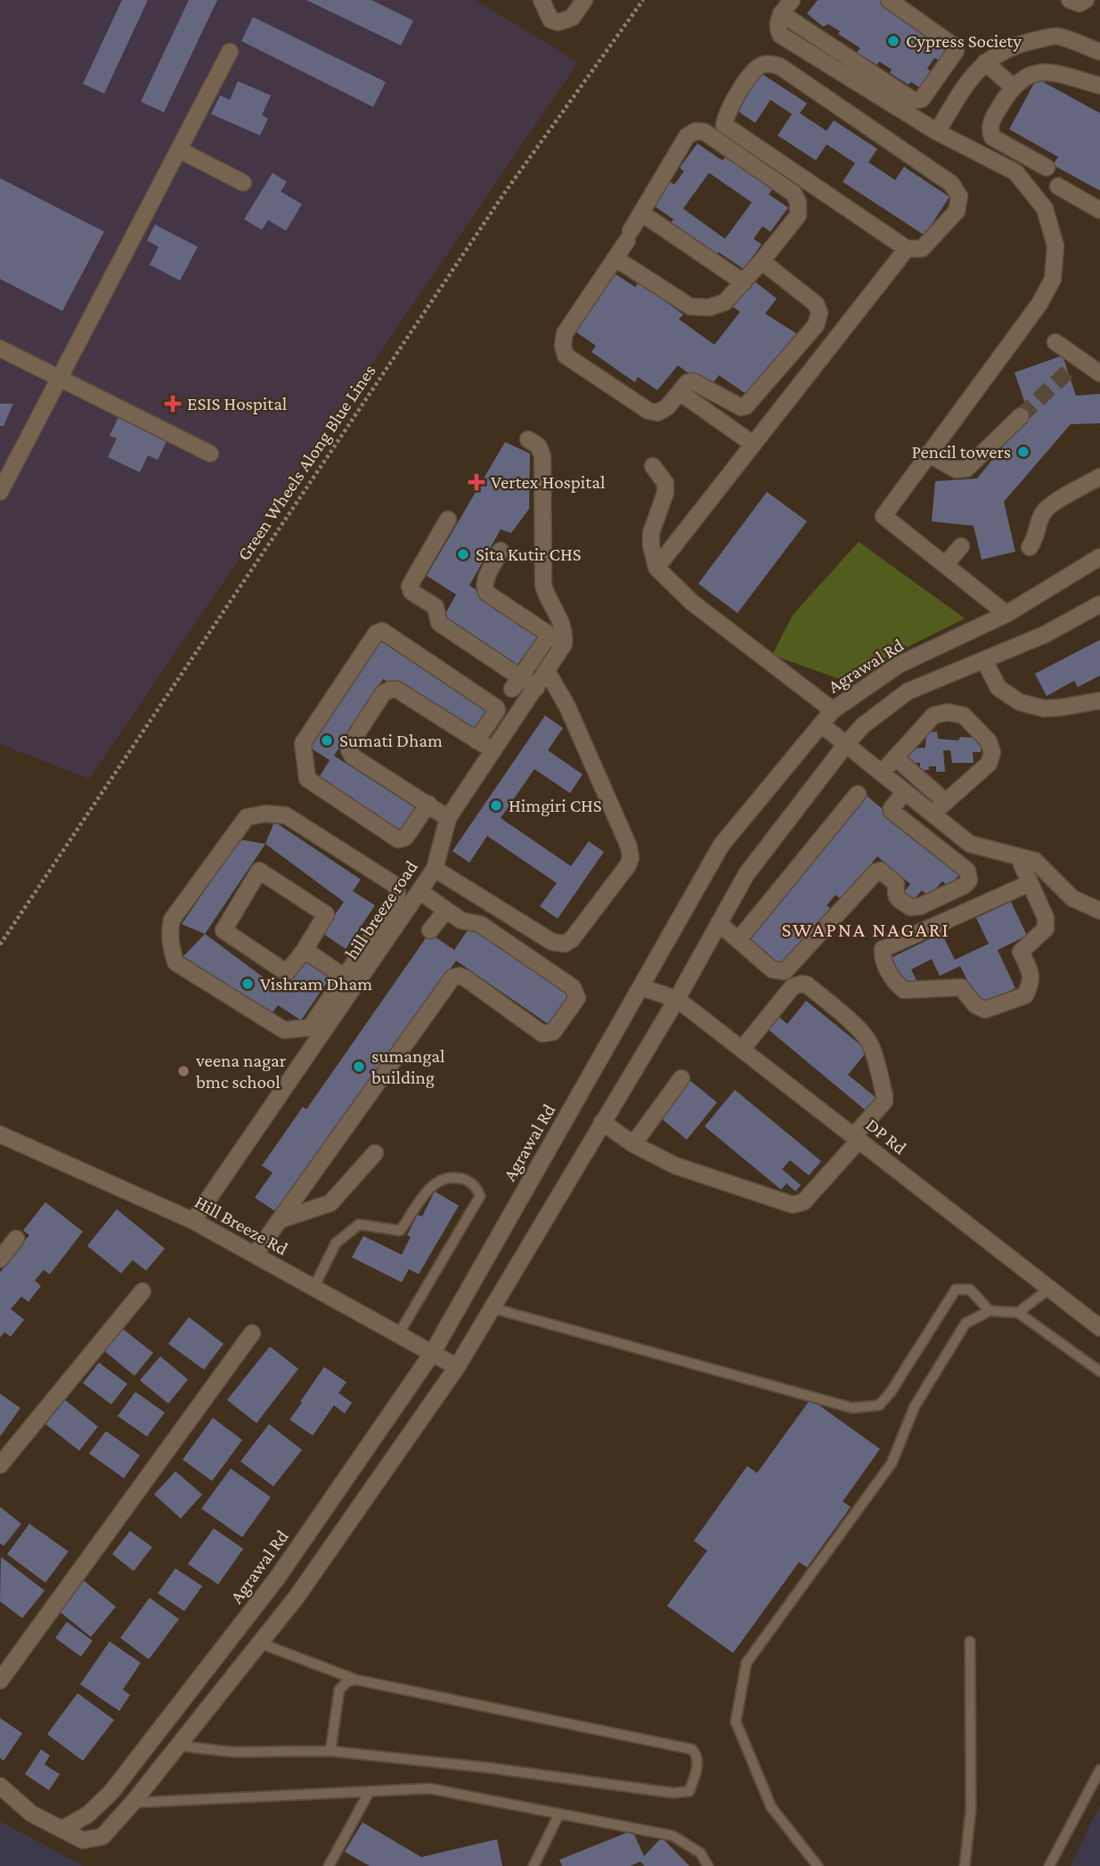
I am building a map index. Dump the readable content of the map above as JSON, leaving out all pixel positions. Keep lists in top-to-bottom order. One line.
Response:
{"streets":{"street":["Agrawal Rd","hill breeze road","DP Rd","Hill Breeze Rd"],"path":["Green Wheels Along Blue Lines"]},"crossings":[["Agrawal Rd","DP Rd"],["Agrawal Rd","Hill Breeze Rd"],["hill breeze road","Hill Breeze Rd"]],"districts":["SWAPNA NAGARI"],"places":{"other":["Cypress Society","Pencil towers","Sita Kutir CHS","Sumati Dham","Himgiri CHS","Vishram Dham","sumangal building","veena nagar bmc school"],"health":["ESIS Hospital","Vertex Hospital"]}}
